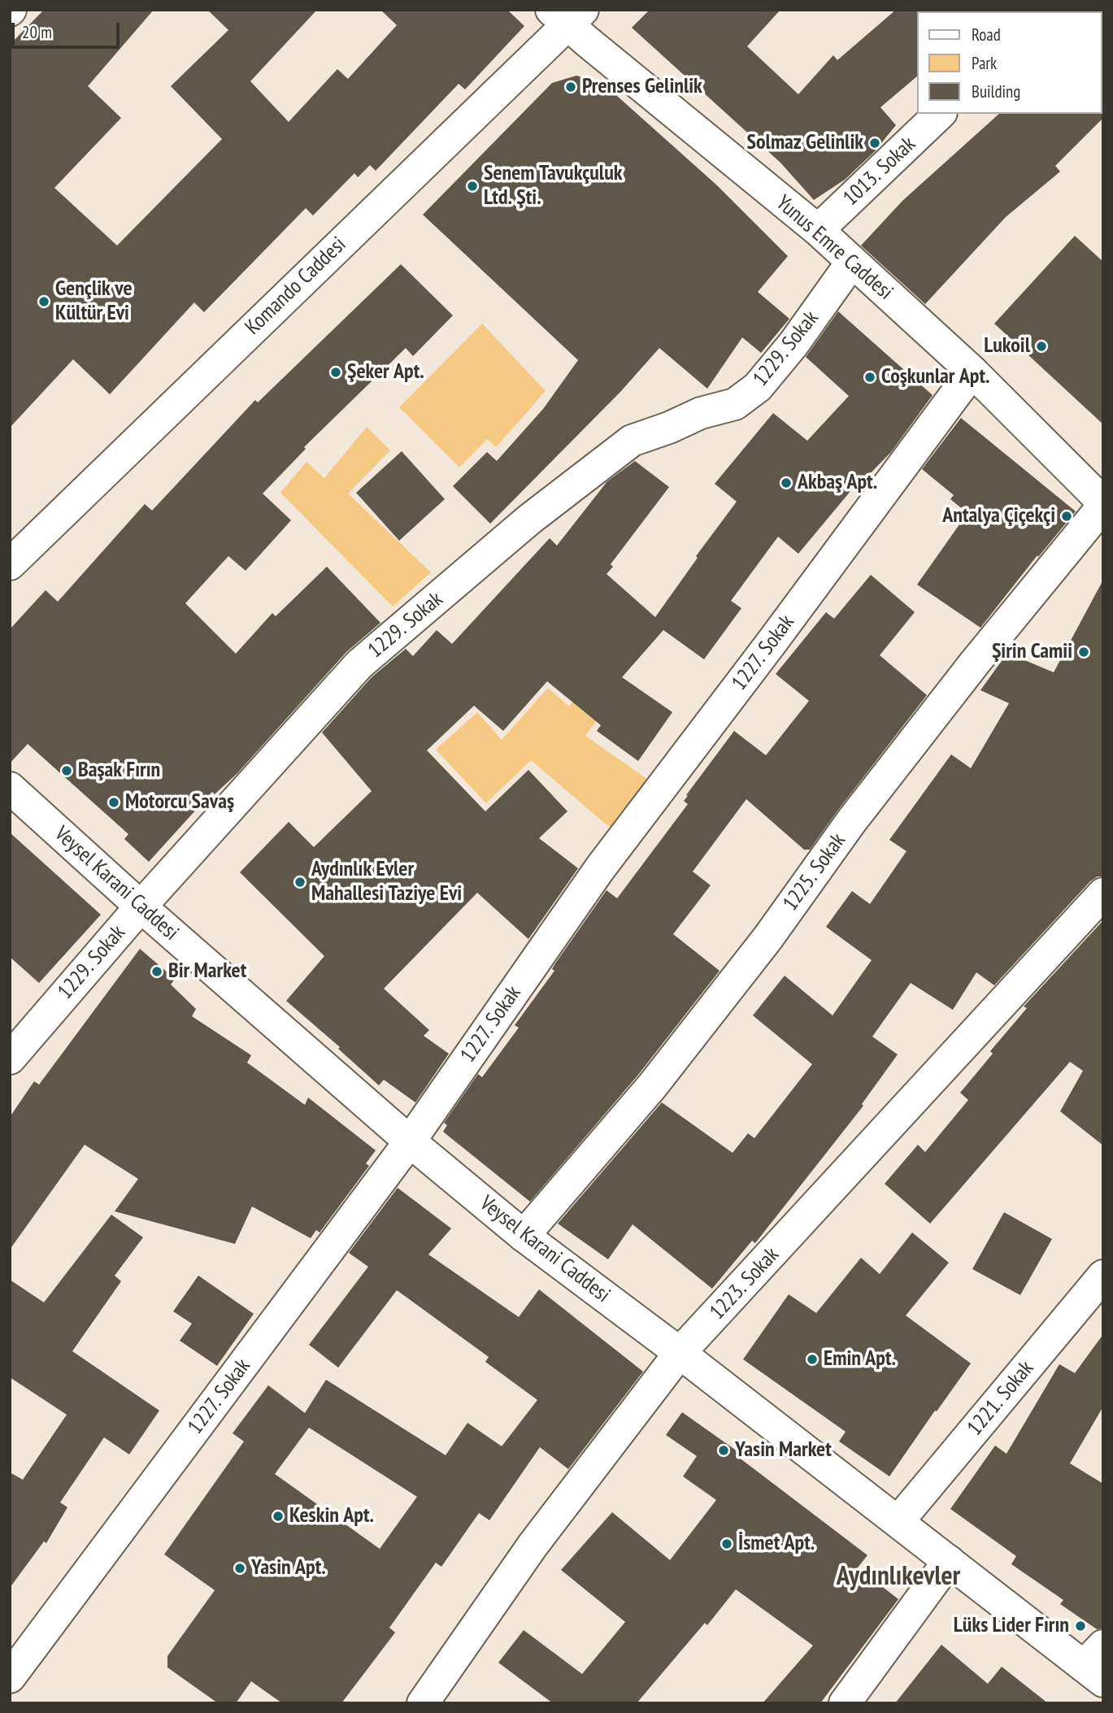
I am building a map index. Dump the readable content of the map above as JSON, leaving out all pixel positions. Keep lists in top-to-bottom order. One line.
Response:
{"streets":{"street":["1013. Sokak","Yunus Emre Caddesi","Komando Caddesi","1229. Sokak","1227. Sokak","1225. Sokak","Veysel Karani Caddesi","1223. Sokak","1221. Sokak"]},"crossings":[["1013. Sokak","Yunus Emre Caddesi"],["Yunus Emre Caddesi","Komando Caddesi"],["Yunus Emre Caddesi","1229. Sokak"],["Yunus Emre Caddesi","1227. Sokak"],["Yunus Emre Caddesi","1225. Sokak"],["1229. Sokak","Veysel Karani Caddesi"],["1227. Sokak","Veysel Karani Caddesi"],["1225. Sokak","Veysel Karani Caddesi"],["Veysel Karani Caddesi","1223. Sokak"],["Veysel Karani Caddesi","1221. Sokak"]],"districts":["Aydınlıkevler"],"places":["Prenses Gelinlik","Solmaz Gelinlik","Senem Tavukçuluk Ltd. Şti.","Gençlik ve Kültür Evi","Lukoil","Şeker Apt.","Coşkunlar Apt.","Akbaş Apt.","Antalya Çiçekçi","Şirin Camii","Başak Fırın","Motorcu Savaş","Aydınlık Evler Mahallesi Taziye Evi","Bir Market","Emin Apt.","Yasin Market","Keskin Apt.","İsmet Apt.","Yasin Apt.","Lüks Lider Fırın"],"legend":["Road","Park","Building"],"scale_bar":"20 m"}
